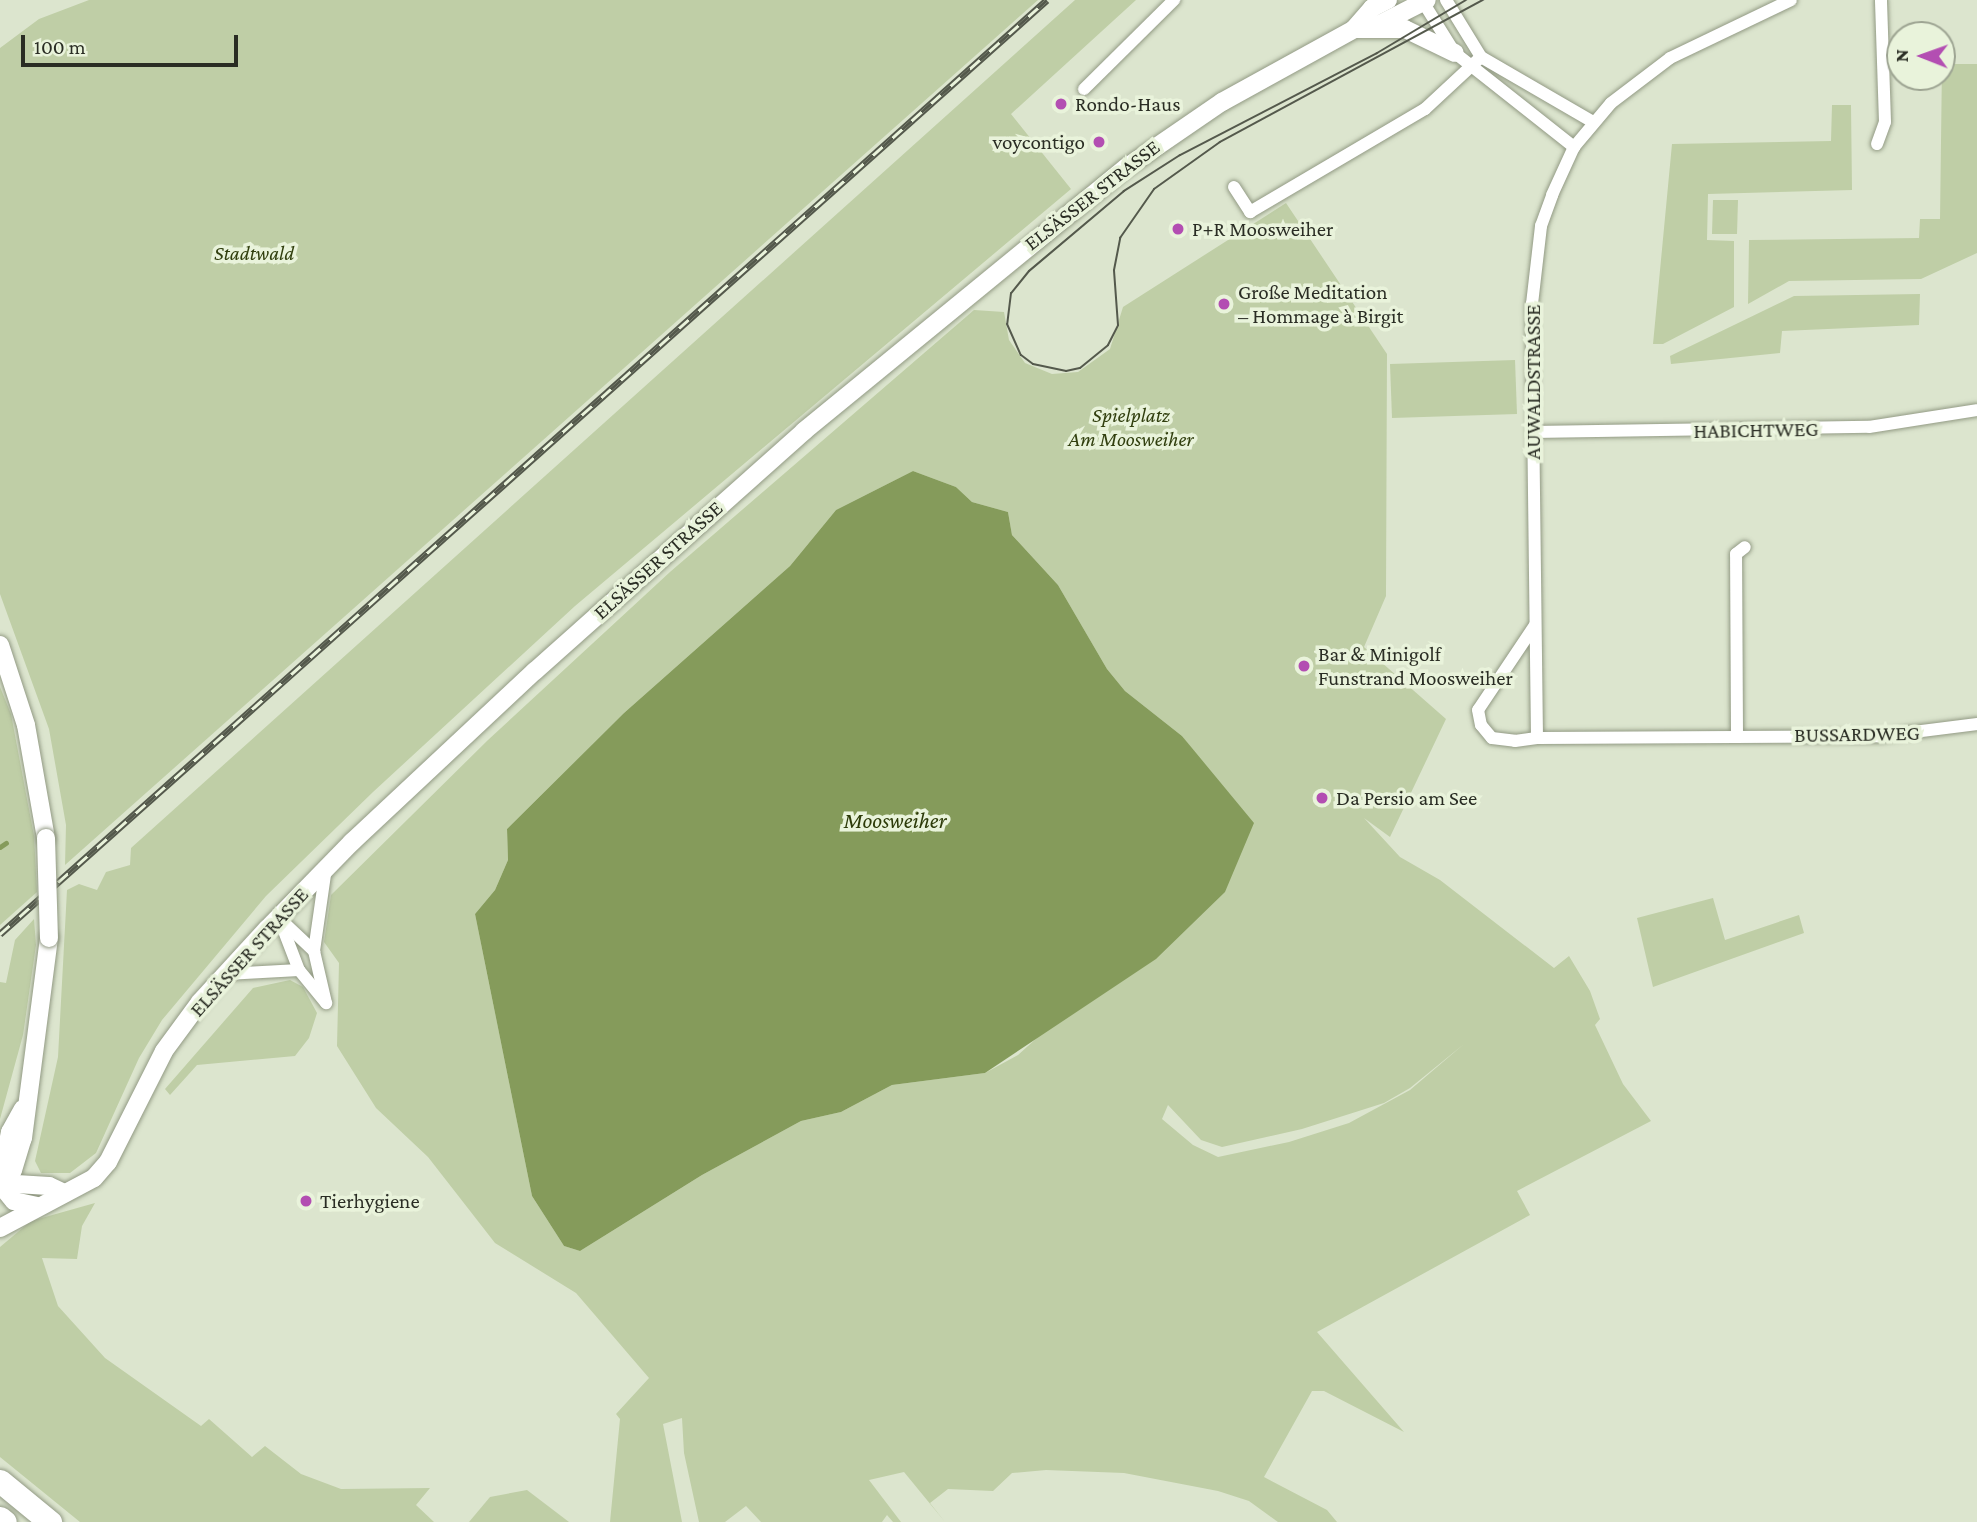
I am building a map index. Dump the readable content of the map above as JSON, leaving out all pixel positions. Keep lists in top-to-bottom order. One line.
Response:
{"streets":{"main road":["ELSÄSSER STRASSE"],"street":["AUWALDSTRASSE","HABICHTWEG","BUSSARDWEG"]},"crossings":[["AUWALDSTRASSE","HABICHTWEG"],["AUWALDSTRASSE","BUSSARDWEG"]],"water":["Moosweiher"],"parks":["Stadtwald","Spielplatz Am Moosweiher"],"places":["Rondo-Haus","voycontigo","P+R Moosweiher","Große Meditation – Hommage à Birgit","Bar & Minigolf Funstrand Moosweiher","Da Persio am See","Tierhygiene"],"scale_bar":"100 m","north":"left"}
